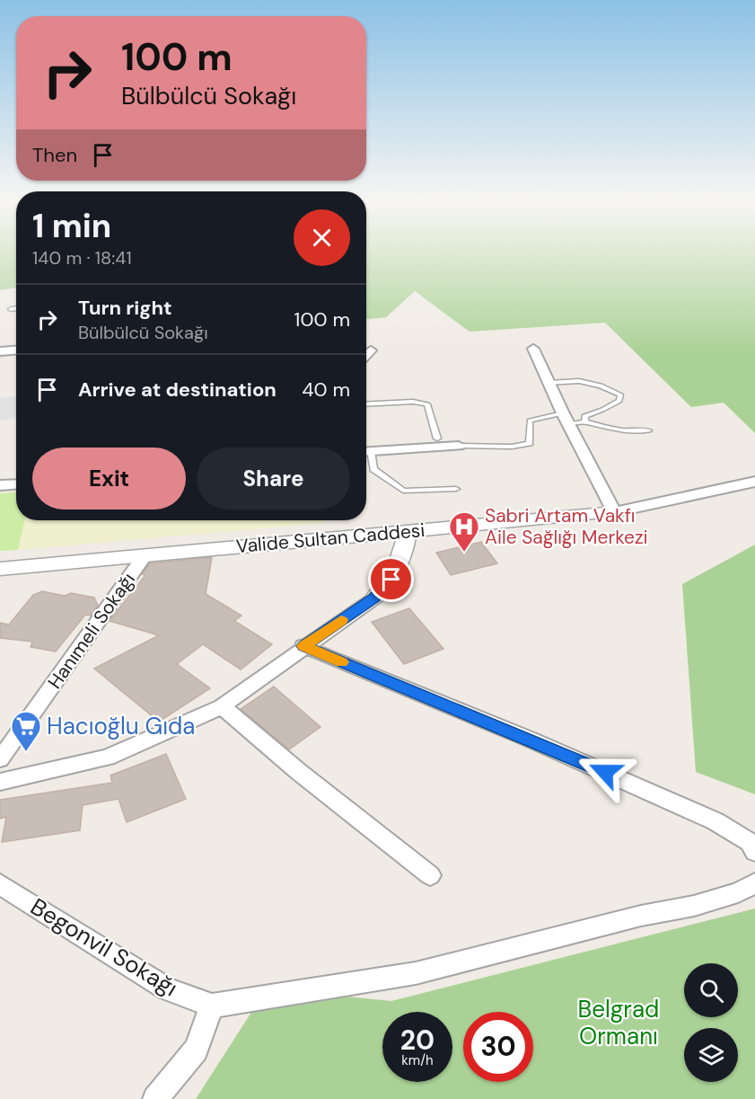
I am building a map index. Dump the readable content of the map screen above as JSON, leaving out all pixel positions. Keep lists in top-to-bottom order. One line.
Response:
{"streets":{"street":["Valide Sultan Caddesi","Hanımeli Sokağı","Begonvil Sokağı"]},"crossings":[["Valide Sultan Caddesi","Hanımeli Sokağı"]],"parks":["Belgrad Ormanı"],"places":{"hospital":["Sabri Artam Vakfı Aile Sağlığı Merkezi"],"supermarket":["Hacıoğlu Gıda"]},"page":{"turn":["100 m","Bülbülcü Sokağı"],"then":"Then","heading":["1 min","140 m · 18:41"],"list":[{"name":"Turn right","note":"Bülbülcü Sokağı","value":"100 m"},{"name":"Arrive at destination","value":"40 m"}],"buttons":["Exit","Share"],"speed":"20 km/h","limit":"30"}}
